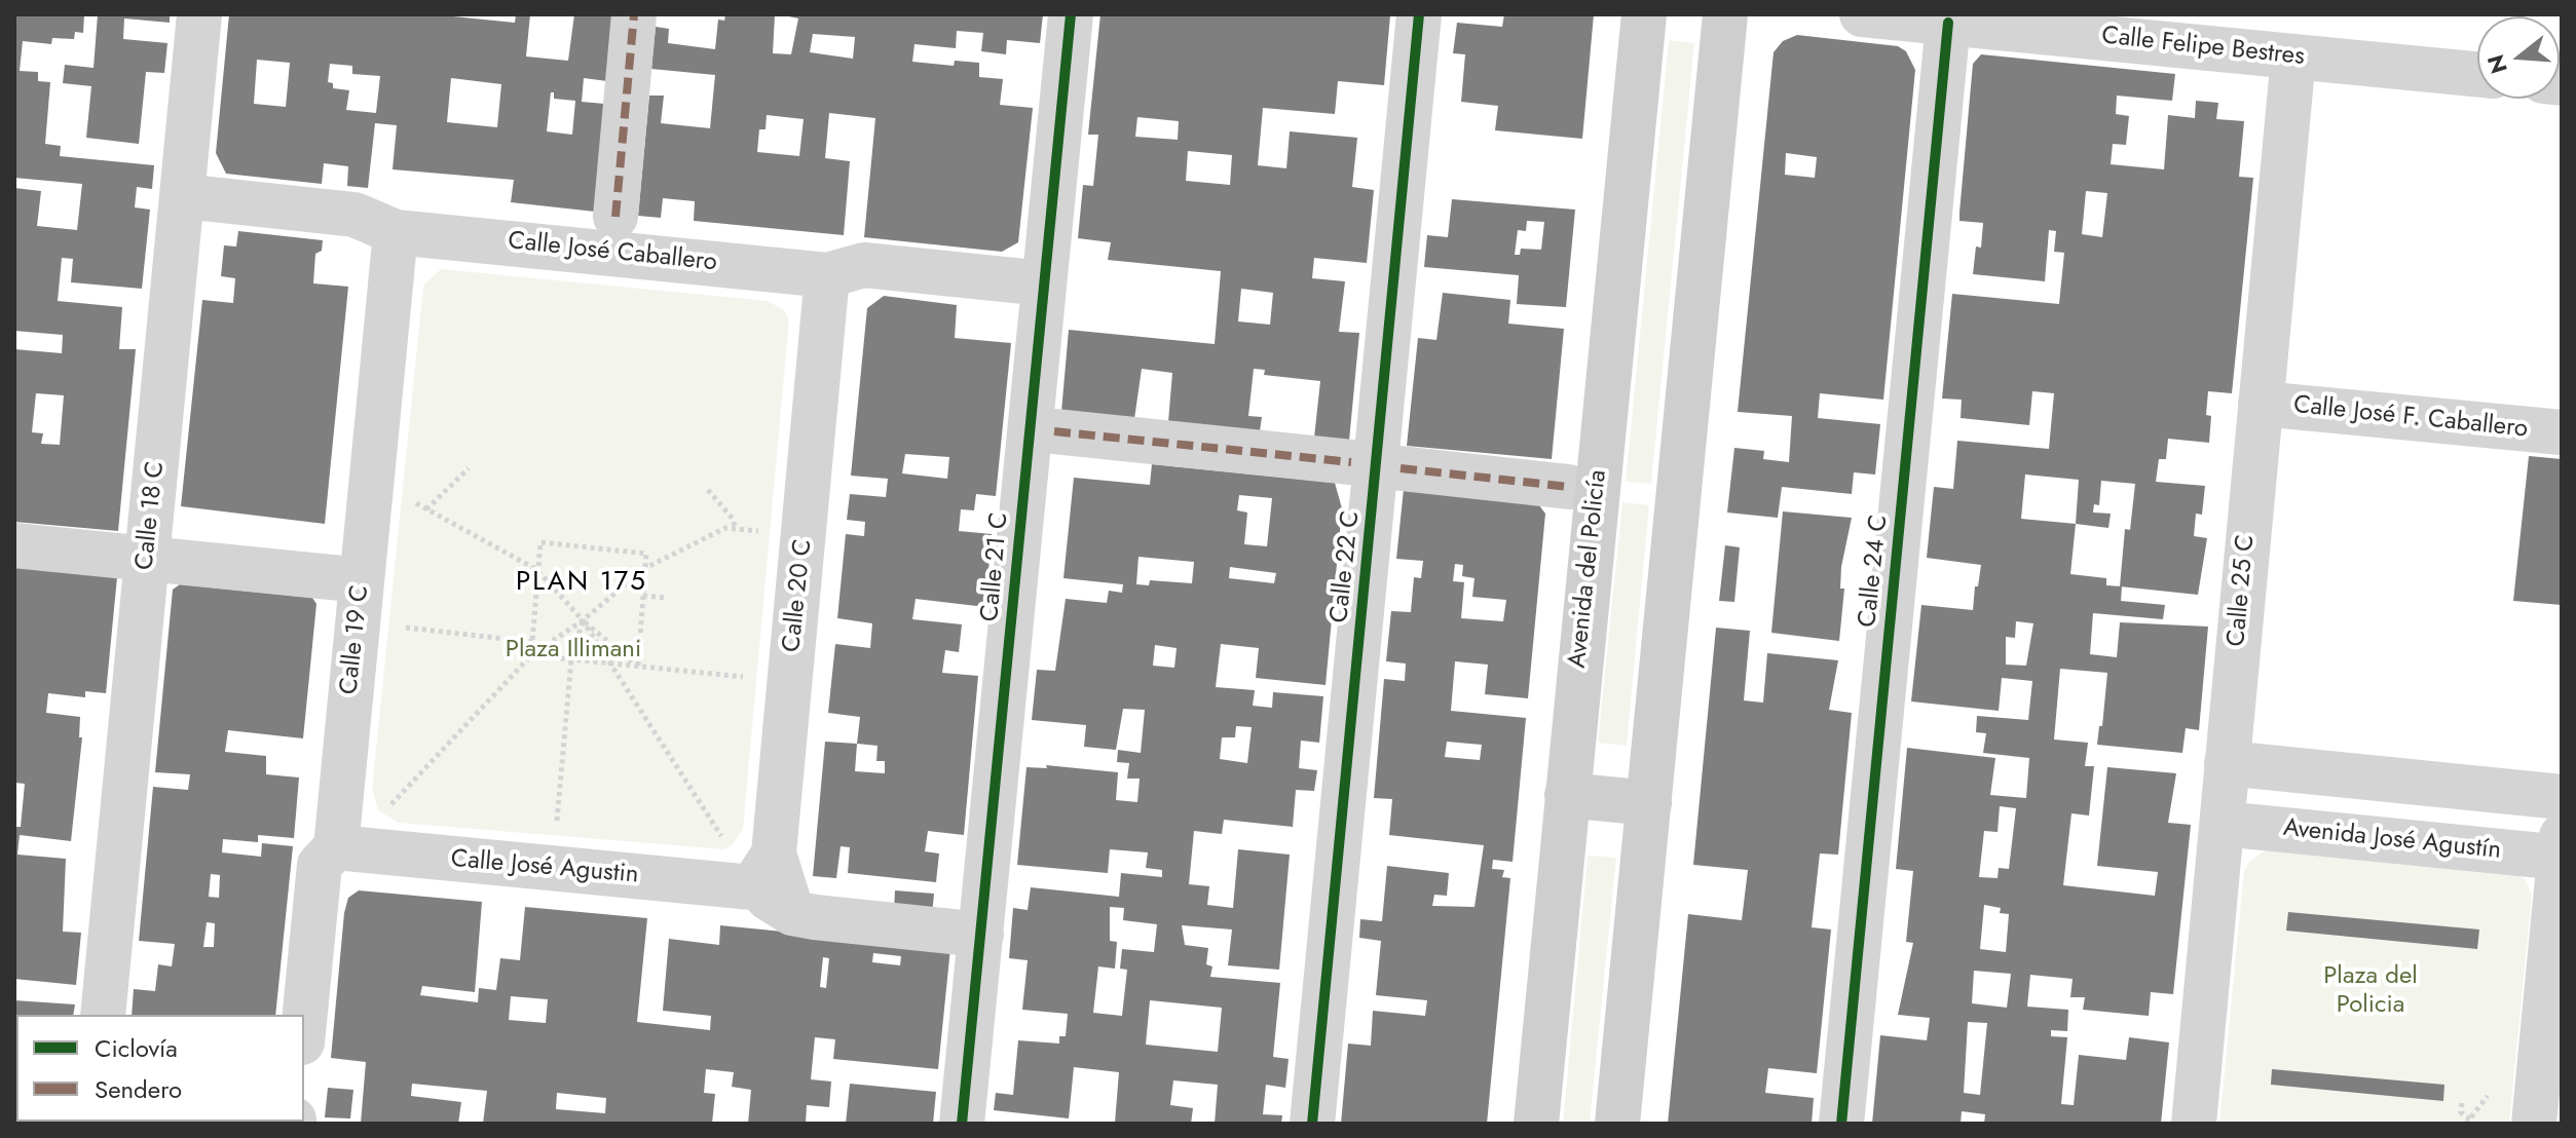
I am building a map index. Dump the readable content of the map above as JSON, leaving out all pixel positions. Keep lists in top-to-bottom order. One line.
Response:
{"streets":{"main road":["Avenida del Policía"],"street":["Calle Felipe Bestres","Calle José Caballero","Calle José F. Caballero","Calle 18 C","Calle 21 C","Calle 22 C","Calle 24 C","Calle 25 C","Calle 20 C","Calle 19 C","Avenida José Agustín","Calle José Agustin"]},"crossings":[["Calle Felipe Bestres","Calle 24 C"],["Calle Felipe Bestres","Calle 25 C"],["Calle José Caballero","Calle 18 C"],["Calle José Caballero","Calle 21 C"],["Calle José Caballero","Calle 20 C"],["Calle José Caballero","Calle 19 C"],["Calle José F. Caballero","Calle 25 C"],["Calle 21 C","Calle José Agustin"],["Calle 25 C","Avenida José Agustín"],["Calle 20 C","Calle José Agustin"],["Calle 19 C","Calle José Agustin"]],"districts":["PLAN 175"],"parks":["Plaza Illimani","Plaza del Policia"],"legend":["Ciclovía","Sendero"],"north":"left"}
